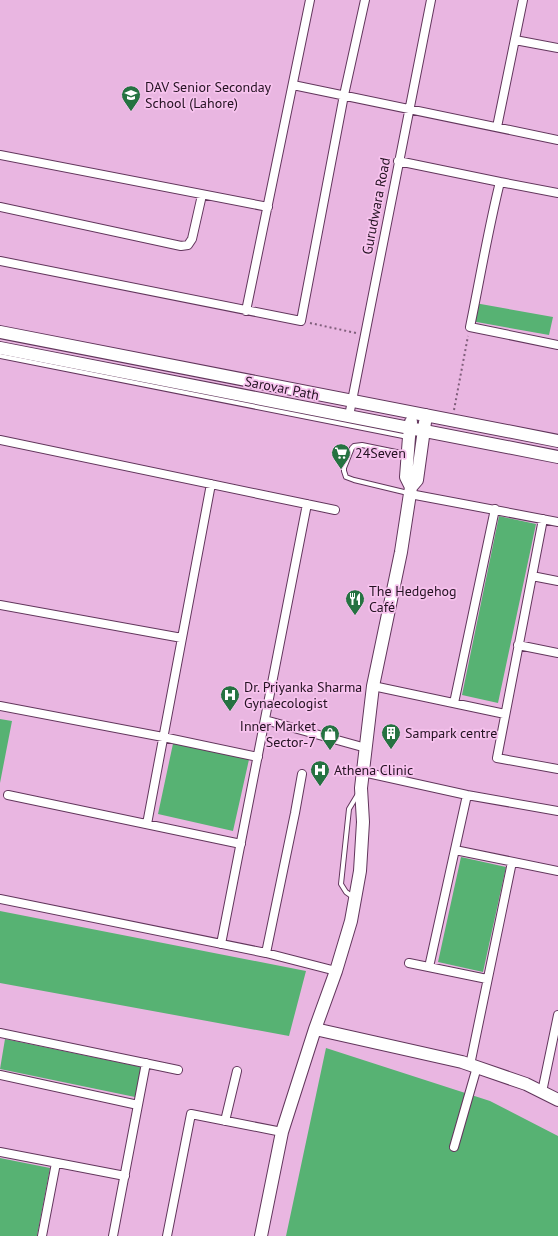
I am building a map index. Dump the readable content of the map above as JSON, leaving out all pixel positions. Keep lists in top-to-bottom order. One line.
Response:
{"streets":{"street":["Gurudwara Road","Sarovar Path"]},"crossings":[["Gurudwara Road","Sarovar Path"]],"places":{"school or university":["DAV Senior Seconday School (Lahore)"],"supermarket":["24Seven"],"restaurant":["The Hedgehog Café"],"hospital":["Dr. Priyanka Sharma Gynaecologist","Athena Clinic"],"building":["Sampark centre"],"shop":["Inner Market Sector-7"]}}
